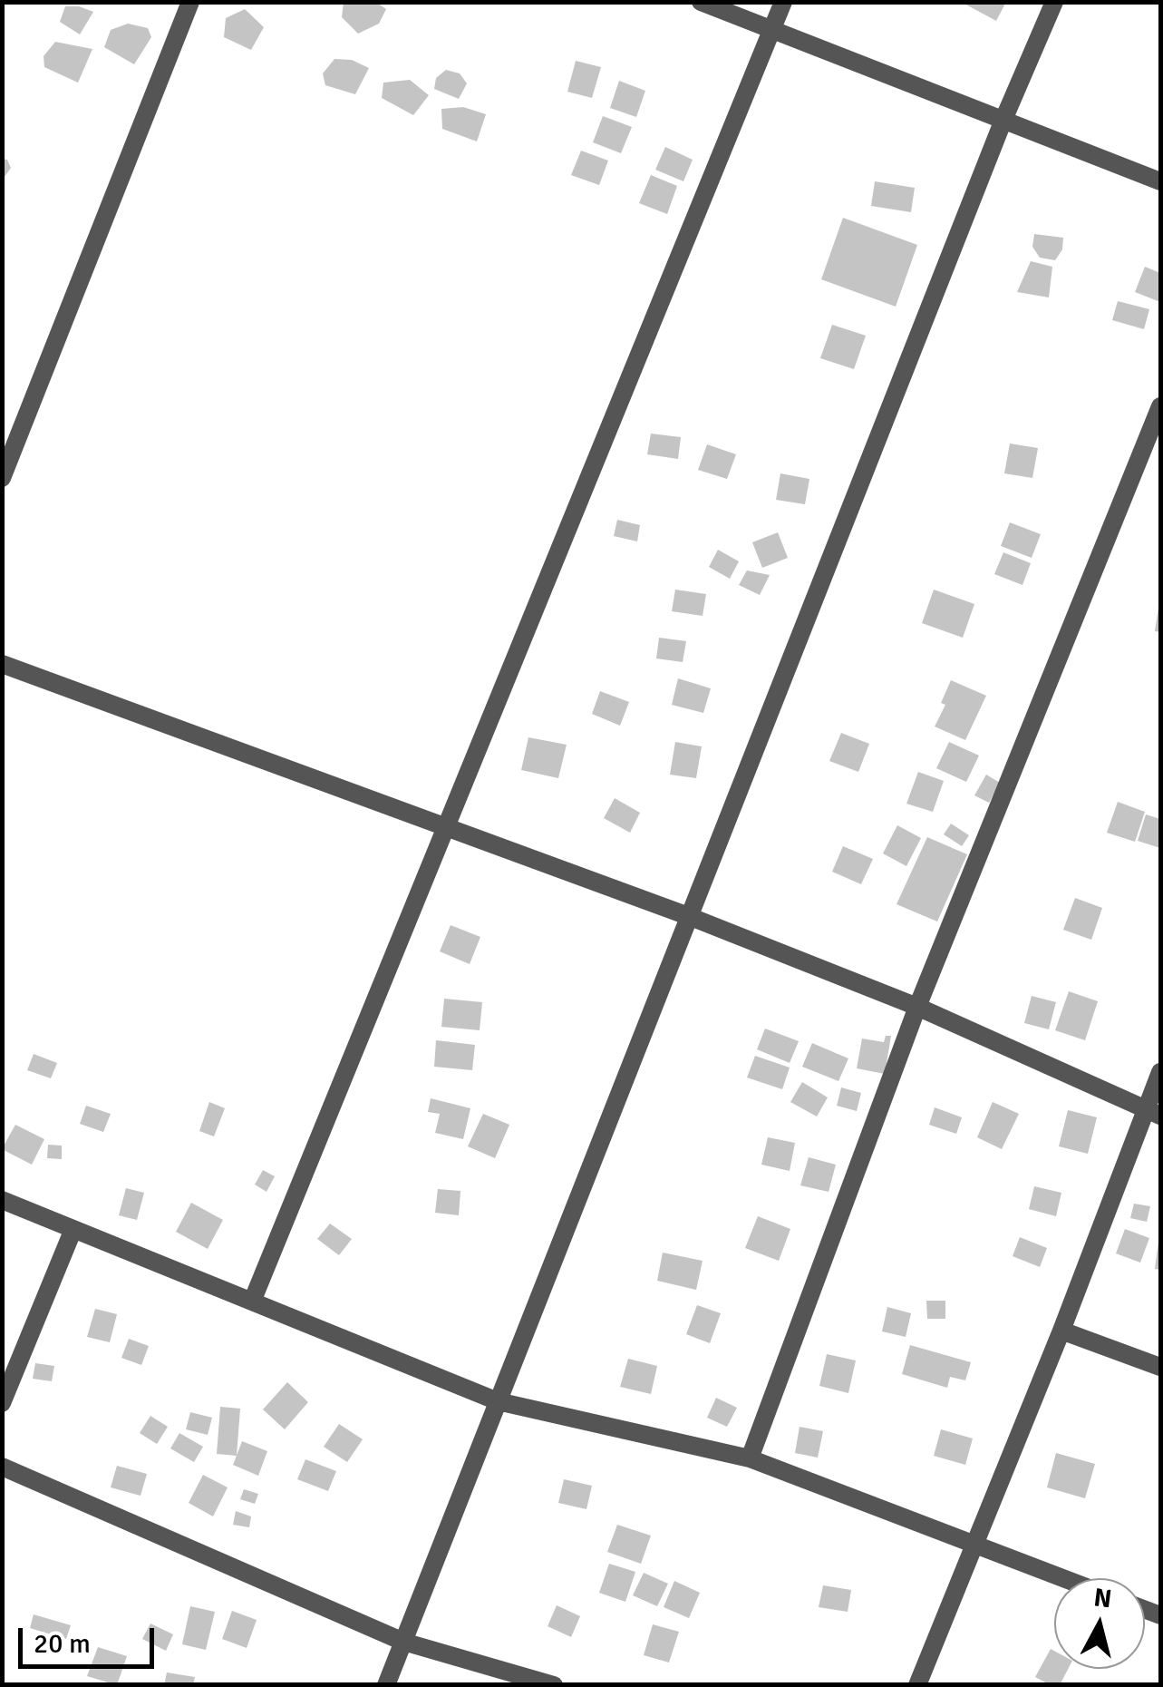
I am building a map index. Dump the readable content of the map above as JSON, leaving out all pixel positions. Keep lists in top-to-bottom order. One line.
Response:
{"scale_bar":"20 m","north":"top"}
